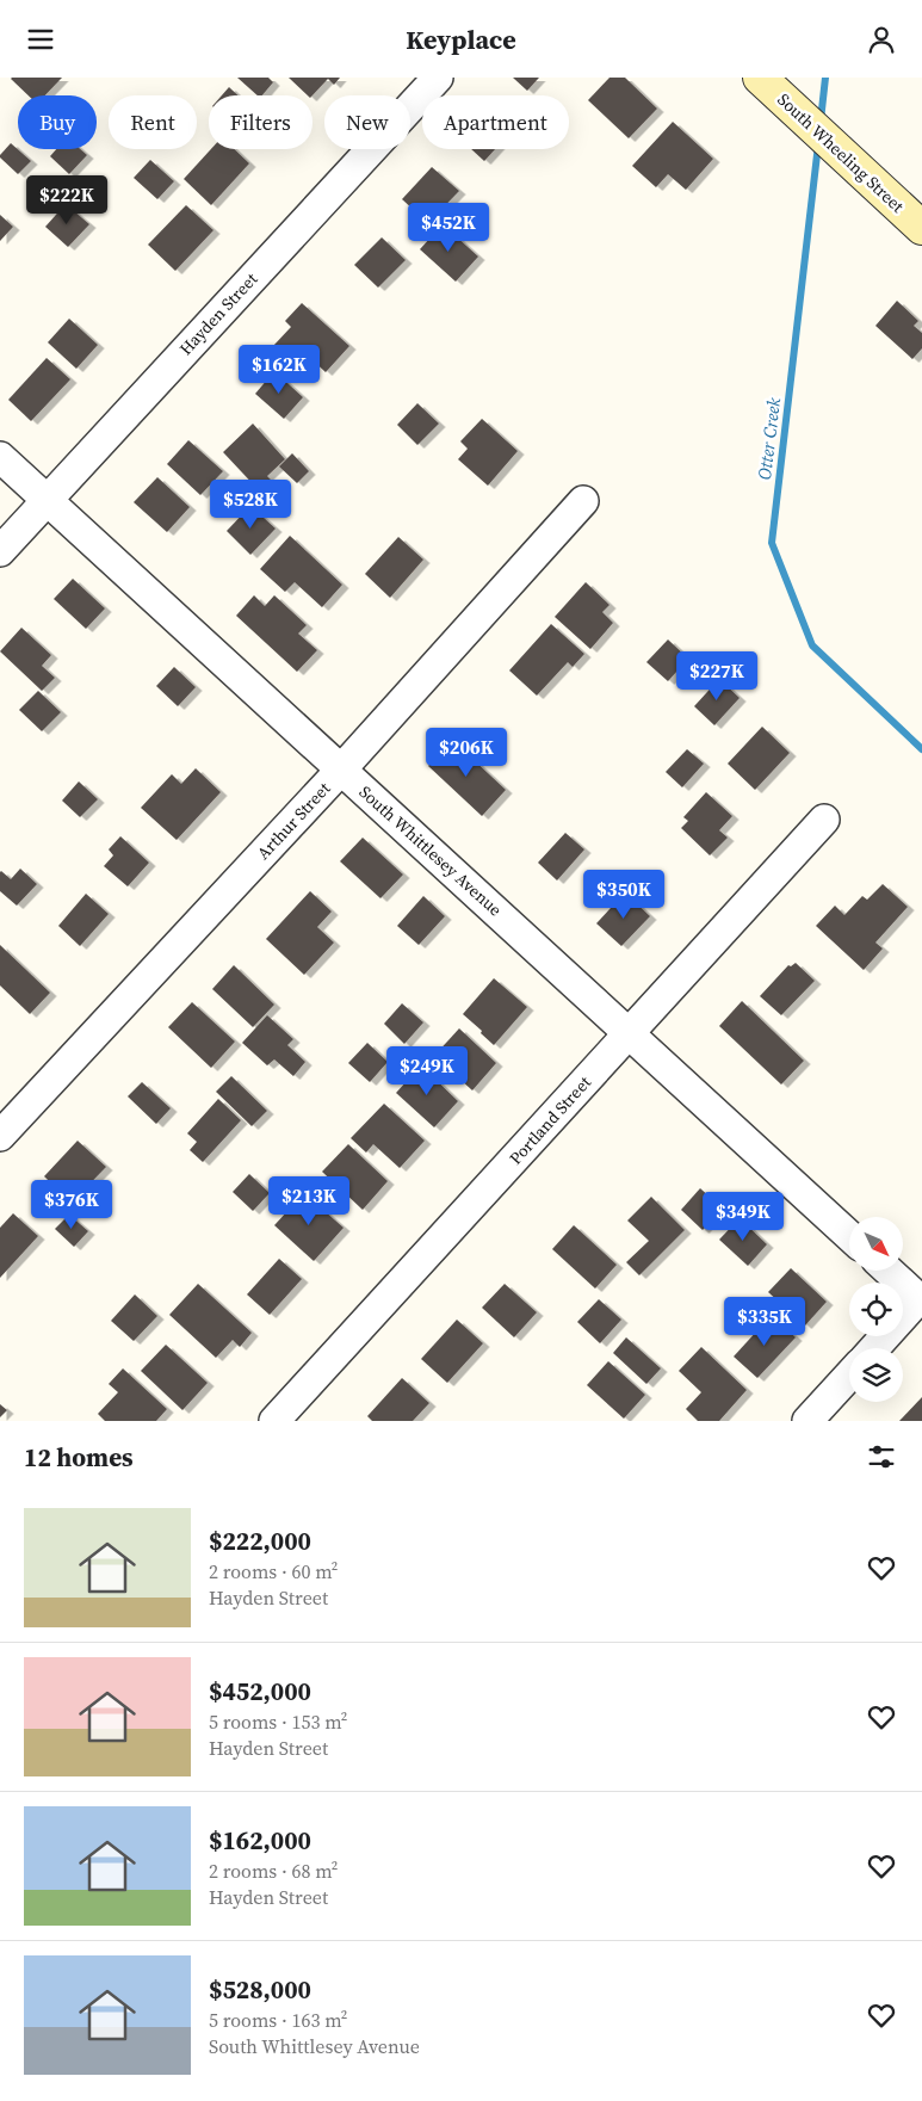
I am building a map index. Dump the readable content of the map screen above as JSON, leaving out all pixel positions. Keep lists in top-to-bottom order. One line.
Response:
{"streets":{"street":["South Wheeling Street","Hayden Street","Arthur Street","South Whittlesey Avenue","Portland Street"]},"crossings":[["Hayden Street","South Whittlesey Avenue"],["Arthur Street","South Whittlesey Avenue"],["South Whittlesey Avenue","Portland Street"]],"water":["Otter Creek"],"north":"bottom right","page":{"header":"Keyplace","chip":["Buy","Rent","Filters","New","Apartment"],"price":["$222K","$452K","$162K","$528K","$227K","$206K","$350K","$249K","$213K","$376K","$349K","$335K"],"heading":"12 homes","list":[{"name":"$222,000","note":"2 rooms · 60 m² · Hayden Street"},{"name":"$452,000","note":"5 rooms · 153 m² · Hayden Street"},{"name":"$162,000","note":"2 rooms · 68 m² · Hayden Street"},{"name":"$528,000","note":"5 rooms · 163 m² · South Whittlesey Avenue"}]}}
